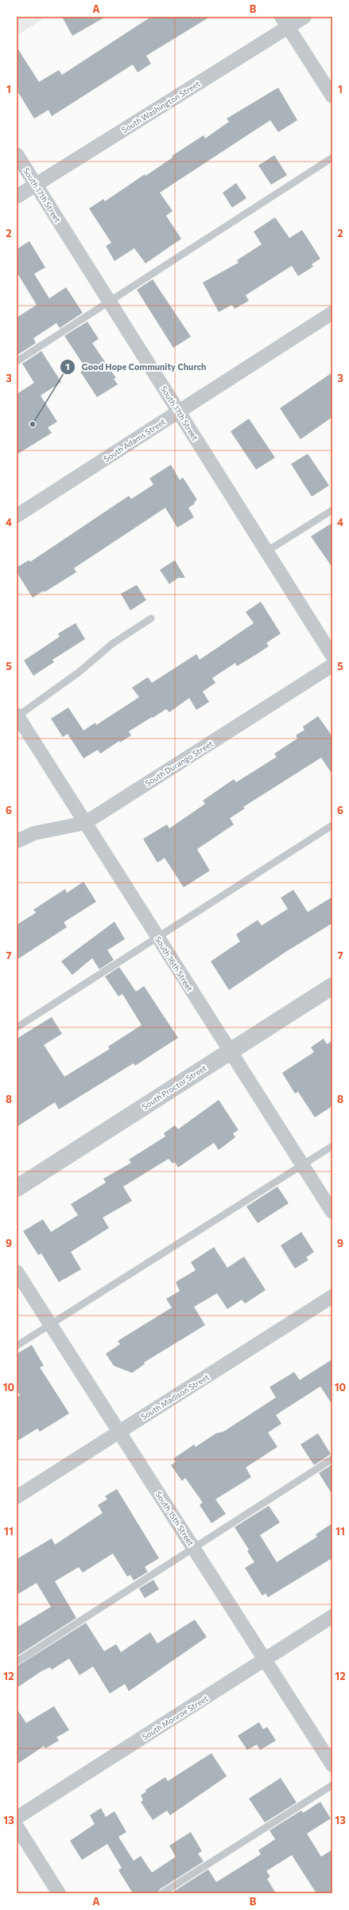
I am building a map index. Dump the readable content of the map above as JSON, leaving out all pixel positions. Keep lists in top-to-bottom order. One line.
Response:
{"streets":{"street":["South Washington Street","South 17th Street","South Adams Street","South Durango Street","South 16th Street","South Proctor Street","South Madison Street","South 15th Street","South Monroe Street"]},"crossings":[["South Washington Street","South 17th Street"],["South 17th Street","South Adams Street"],["South Durango Street","South 16th Street"],["South 16th Street","South Proctor Street"],["South Madison Street","South 15th Street"],["South 15th Street","South Monroe Street"]],"places":["Good Hope Community Church"],"grid":{"columns":["A","B"],"rows":["1","2","3","4","5","6","7","8","9","10","11","12","13"]}}
